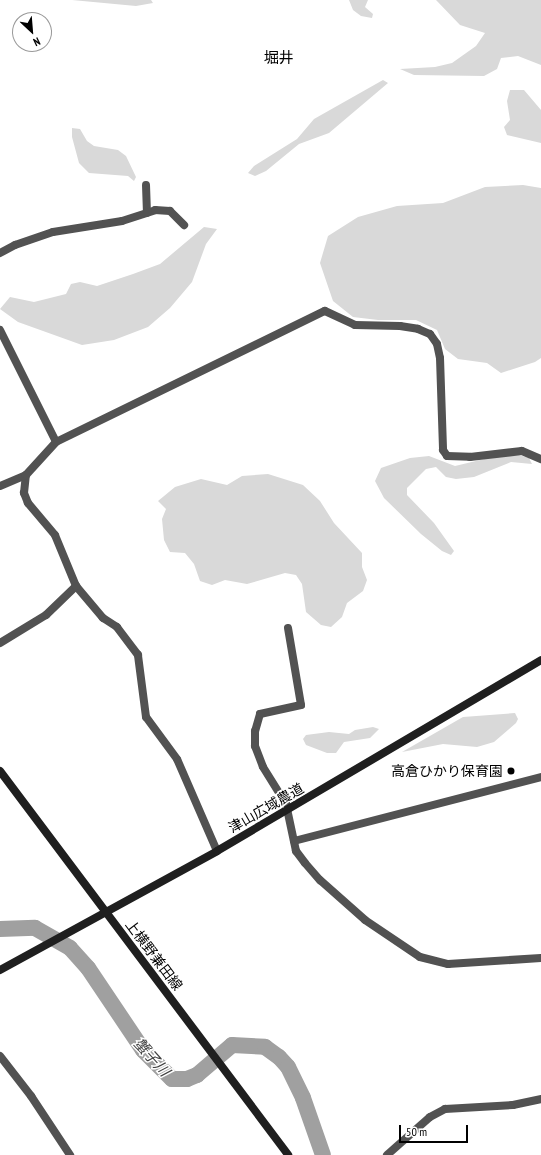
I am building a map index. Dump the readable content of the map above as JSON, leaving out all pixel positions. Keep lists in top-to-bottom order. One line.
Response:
{"streets":{"street":["津山広域農道","上横野兼田線"]},"crossings":[["津山広域農道","上横野兼田線"]],"districts":["堀井"],"water":["蟹子川"],"places":["高倉ひかり保育園"],"scale_bar":"50 m","north":"bottom right"}
